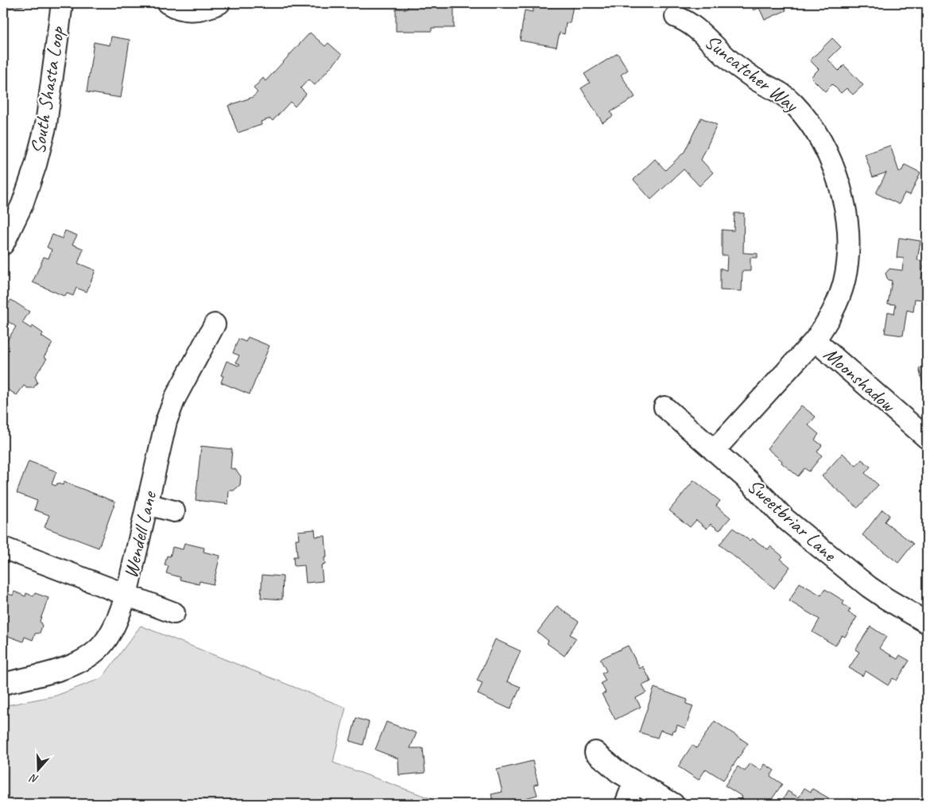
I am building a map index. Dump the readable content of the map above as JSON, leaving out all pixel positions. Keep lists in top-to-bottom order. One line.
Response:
{"streets":{"street":["Suncatcher Way","South Shasta Loop","Moonshadow","Sweetbriar Lane","Wendell Lane"]},"crossings":[["Suncatcher Way","Moonshadow"],["Moonshadow","Sweetbriar Lane"]],"north":"bottom"}
